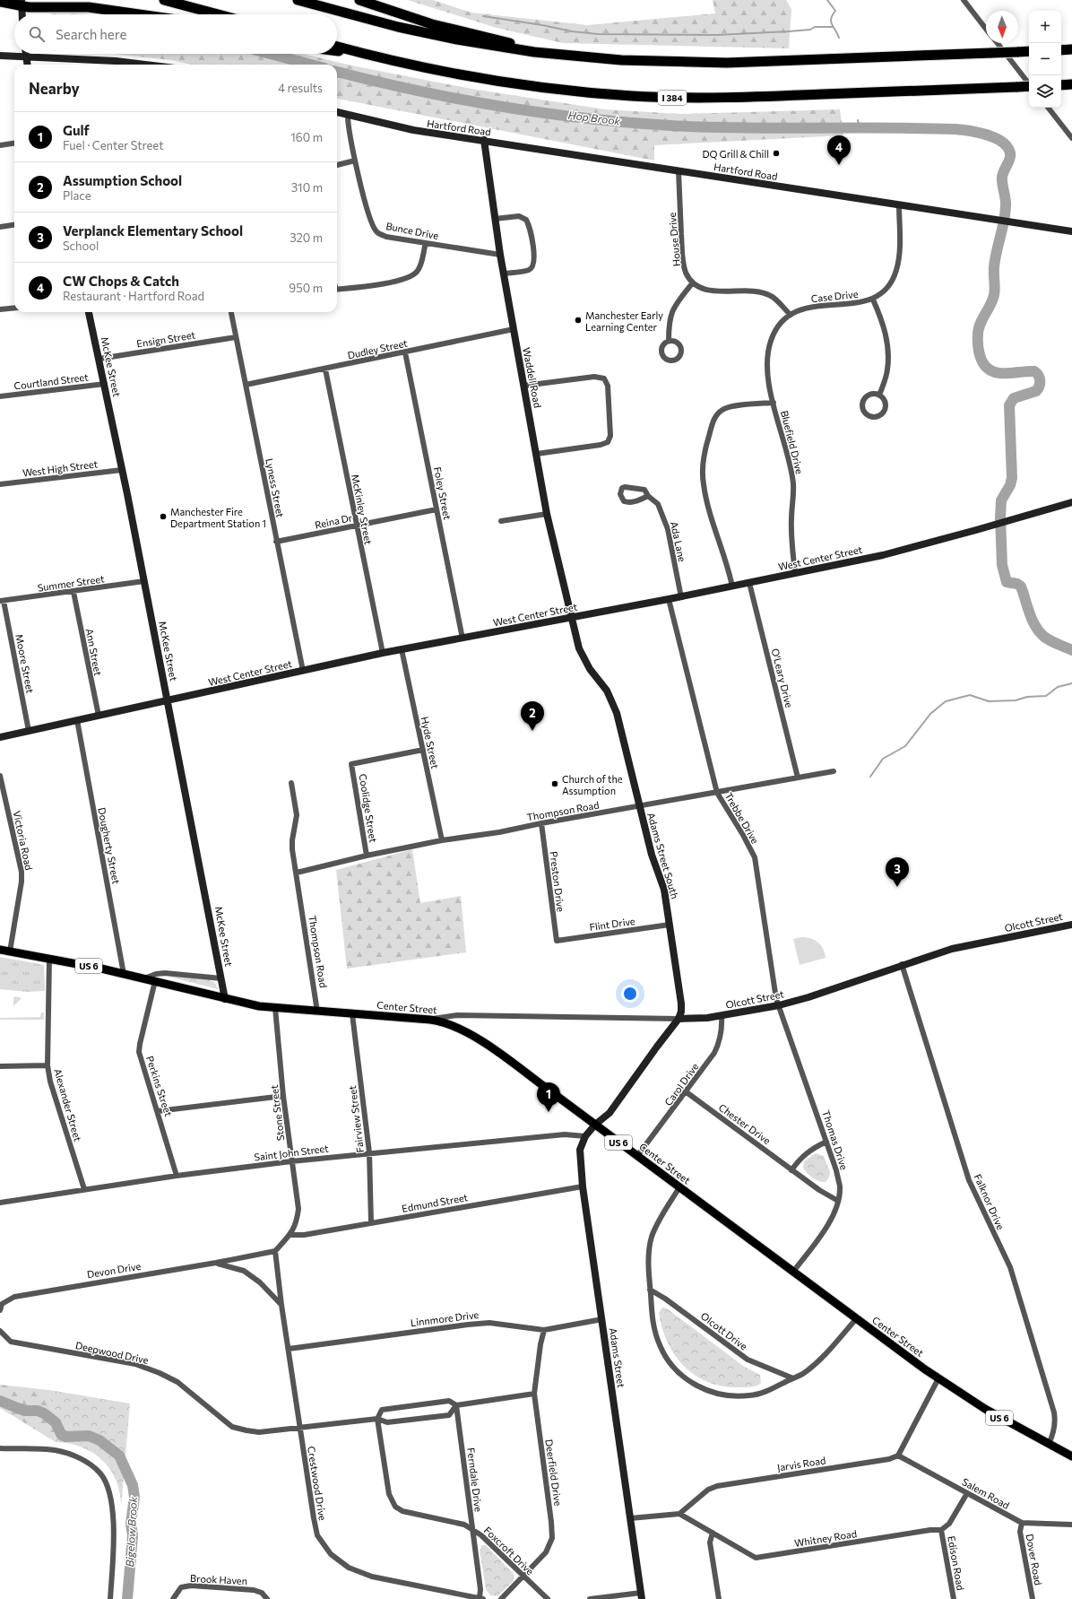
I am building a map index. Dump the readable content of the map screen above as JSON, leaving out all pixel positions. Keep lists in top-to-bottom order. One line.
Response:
{"streets":{"highway":["I 384"],"main road":["Hartford Road","McKee Street","Waddell Road","West Center Street","Adams Street South","Olcott Street","US 6","Center Street","Adams Street"],"street":["Bunce Drive","House Drive","Case Drive","Ensign Street","Dudley Street","Courtland Street","Bluefield Drive","West High Street","Lyness Street","Foley Street","McKinley Street","Reina Dr","Ada Lane","Summer Street","Ann Street","Moore Street","O'Leary Drive","Hyde Street","Coolidge Street","Thompson Road","Trebbe Drive","Victoria Road","Dougherty Street","Preston Drive","Flint Drive","Carol Drive","Perkins Street","Alexander Street","Stone Street","Fairview Street","Chester Drive","Thomas Drive","Saint John Street","Falknor Drive","Edmund Street","Devon Drive","Linnmore Drive","Olcott Drive","Deepwood Drive","Jarvis Road","Deerfield Drive","Ferndale Drive","Crestwood Drive","Salem Road","Whitney Road","Foxcroft Drive","Dover Road","Edison Road","Brook Haven"]},"crossings":[["Hartford Road","Bunce Drive"],["Hartford Road","House Drive"],["Hartford Road","Case Drive"],["Hartford Road","Waddell Road"],["Bunce Drive","Waddell Road"],["Case Drive","Bluefield Drive"],["Ensign Street","McKee Street"],["Ensign Street","Lyness Street"],["Dudley Street","Waddell Road"],["Dudley Street","Lyness Street"],["Dudley Street","Foley Street"],["Dudley Street","McKinley Street"],["McKee Street","Courtland Street"],["McKee Street","West High Street"],["McKee Street","West Center Street"],["McKee Street","Summer Street"],["McKee Street","Center Street"],["Waddell Road","West Center Street"],["Waddell Road","Adams Street South"],["Bluefield Drive","West Center Street"],["Lyness Street","Reina Dr"],["Lyness Street","West Center Street"],["Foley Street","Reina Dr"],["Foley Street","West Center Street"],["McKinley Street","Reina Dr"],["McKinley Street","West Center Street"],["Ada Lane","West Center Street"],["West Center Street","Ann Street"],["West Center Street","Moore Street"],["West Center Street","O'Leary Drive"],["West Center Street","Hyde Street"],["West Center Street","Trebbe Drive"],["West Center Street","Dougherty Street"],["West Center Street","Adams Street South"],["Summer Street","Ann Street"],["Summer Street","Moore Street"],["O'Leary Drive","Thompson Road"],["Hyde Street","Coolidge Street"],["Hyde Street","Thompson Road"],["Coolidge Street","Thompson Road"],["Thompson Road","Trebbe Drive"],["Thompson Road","Adams Street South"],["Thompson Road","Preston Drive"],["Thompson Road","Center Street"],["Trebbe Drive","Olcott Street"],["Trebbe Drive","Thomas Drive"],["Victoria Road","Center Street"],["Dougherty Street","Center Street"],["Adams Street South","Olcott Street"],["Adams Street South","Flint Drive"],["Preston Drive","Flint Drive"],["Olcott Street","Center Street"],["Olcott Street","Carol Drive"],["Olcott Street","Thomas Drive"],["Olcott Street","Falknor Drive"],["Center Street","Carol Drive"],["Center Street","Perkins Street"],["Center Street","Alexander Street"],["Center Street","Stone Street"],["Center Street","Fairview Street"],["Center Street","Thomas Drive"],["Center Street","Falknor Drive"],["Center Street","Adams Street"],["Carol Drive","Chester Drive"],["Perkins Street","Saint John Street"],["Alexander Street","Saint John Street"],["Stone Street","Saint John Street"],["Stone Street","Edmund Street"],["Stone Street","Devon Drive"],["Stone Street","Crestwood Drive"],["Fairview Street","Saint John Street"],["Fairview Street","Edmund Street"],["Chester Drive","Thomas Drive"],["Saint John Street","Adams Street"],["Edmund Street","Adams Street"],["Devon Drive","Crestwood Drive"],["Linnmore Drive","Adams Street"],["Linnmore Drive","Deerfield Drive"],["Linnmore Drive","Crestwood Drive"],["Deepwood Drive","Deerfield Drive"],["Deepwood Drive","Ferndale Drive"],["Deepwood Drive","Crestwood Drive"],["Deepwood Drive","Foxcroft Drive"],["Jarvis Road","Salem Road"],["Jarvis Road","Whitney Road"],["Deerfield Drive","Foxcroft Drive"],["Ferndale Drive","Crestwood Drive"],["Ferndale Drive","Foxcroft Drive"],["Salem Road","Dover Road"],["Whitney Road","Edison Road"]],"water":["Hop Brook","Bigelow Brook"],"places":["DQ Grill & Chill","Manchester Early Learning Center","Manchester Fire Department Station 1","Church of the Assumption"],"north":"bottom","page":{"map_buttons":["+","−"],"search":"Search here","heading":["Nearby","4 results"],"list":[{"mark":"1","name":"Gulf","note":"Fuel · Center Street","value":"160 m"},{"mark":"2","name":"Assumption School","note":"Place","value":"310 m"},{"mark":"3","name":"Verplanck Elementary School","note":"School","value":"320 m"},{"mark":"4","name":"CW Chops & Catch","note":"Restaurant · Hartford Road","value":"950 m"}],"pins":["4","2","3","1"]}}
